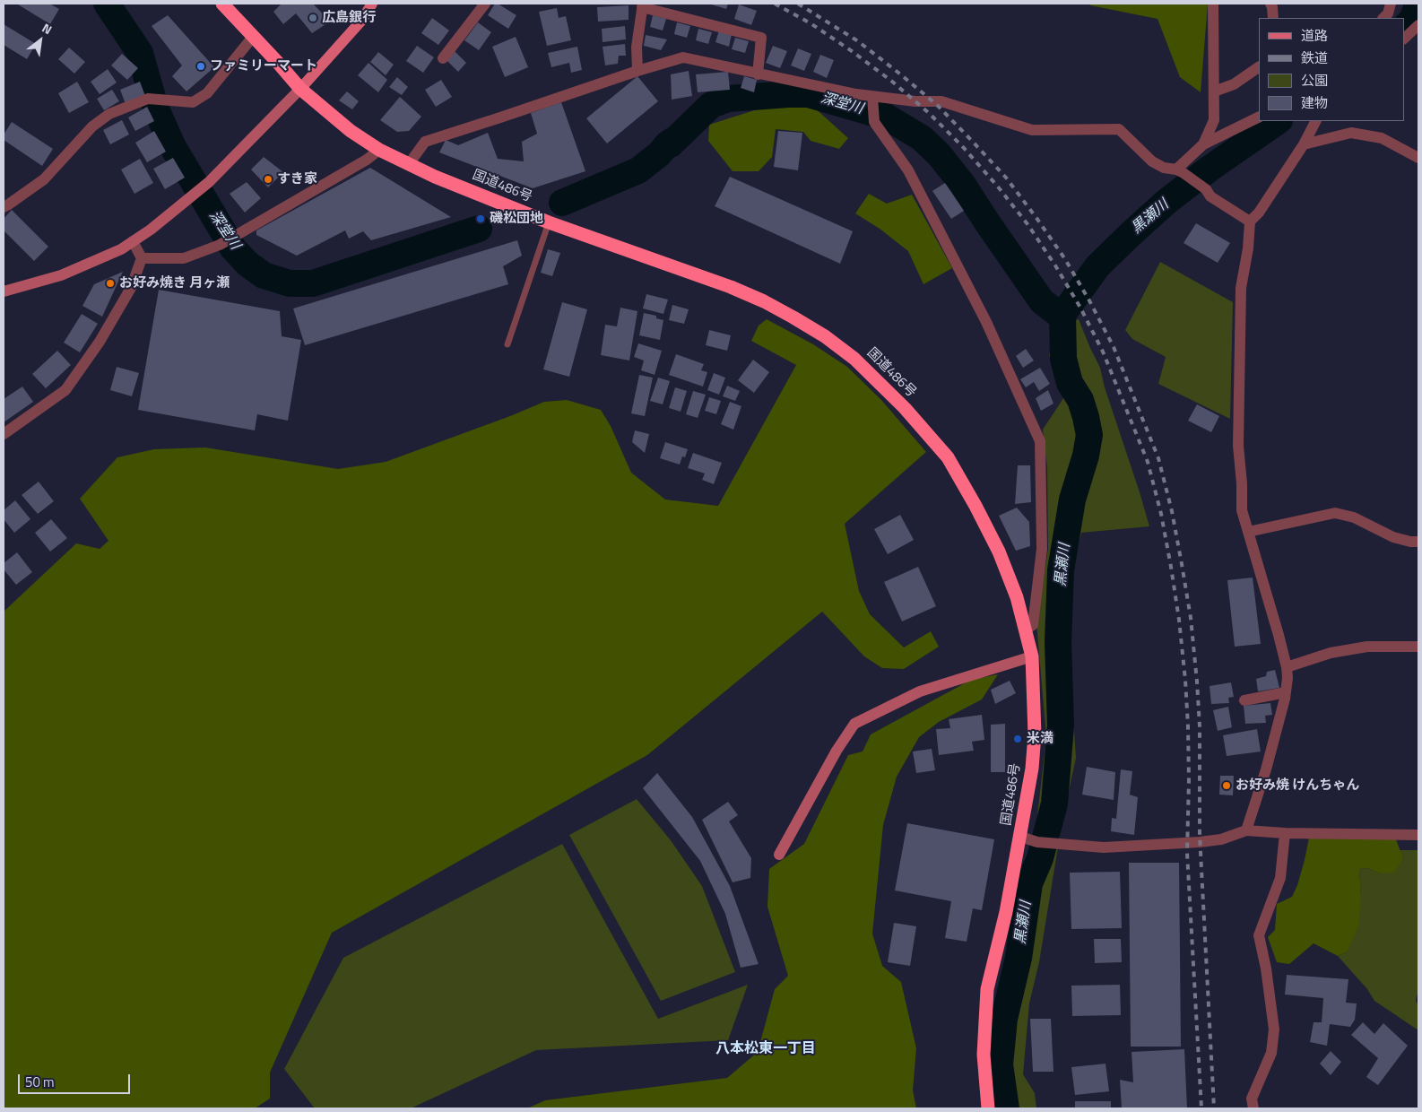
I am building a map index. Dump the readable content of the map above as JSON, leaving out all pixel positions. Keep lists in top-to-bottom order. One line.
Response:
{"streets":{"highway":["国道486号"]},"districts":["八本松東一丁目"],"water":["深堂川","黒瀬川"],"places":["広島銀行","ファミリーマート","すき家","磯松団地","お好み焼き 月ヶ瀬","米満","お好み焼 けんちゃん"],"legend":["道路","鉄道","公園","建物"],"scale_bar":"50 m","north":"top right"}
